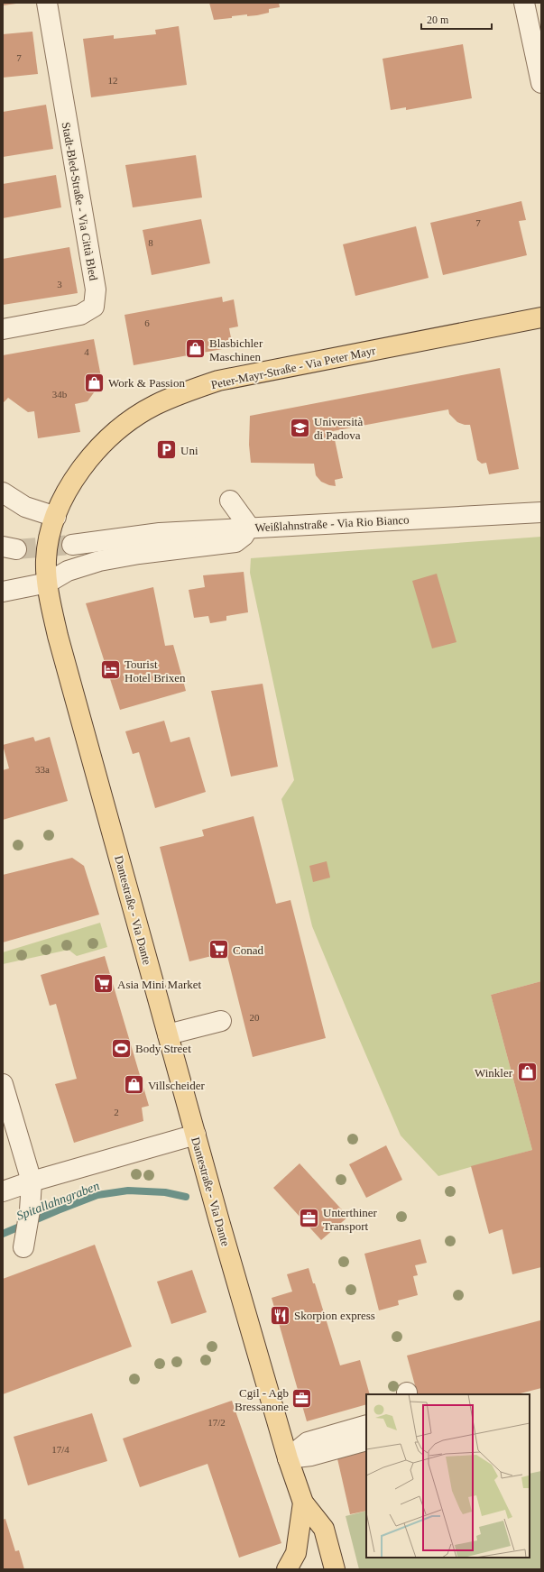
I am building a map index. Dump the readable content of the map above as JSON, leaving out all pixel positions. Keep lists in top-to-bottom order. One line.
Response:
{"streets":{"main road":["Peter-Mayr-Straße - Via Peter Mayr","Dantestraße - Via Dante"],"street":["Stadt-Bled-Straße - Via Città Bled","Weißlahnstraße - Via Rio Bianco"]},"crossings":[["Peter-Mayr-Straße - Via Peter Mayr","Dantestraße - Via Dante"],["Weißlahnstraße - Via Rio Bianco","Dantestraße - Via Dante"]],"water":["Spitallahngraben"],"places":{"shop":["Blasbichler Maschinen","Work & Passion","Winkler","Villscheider"],"school or university":["Università di Padova"],"parking":["Uni"],"hotel":["Tourist Hotel Brixen"],"supermarket":["Conad","Asia Mini Market"],"sports":["Body Street"],"office":["Unterthiner Transport","Cgil - Agb Bressanone"],"restaurant":["Skorpion express"]},"house_numbers":["7","12","7","8","3","6","4","34b","33a","20","2","17/2","17/4"],"scale_bar":"20 m"}
